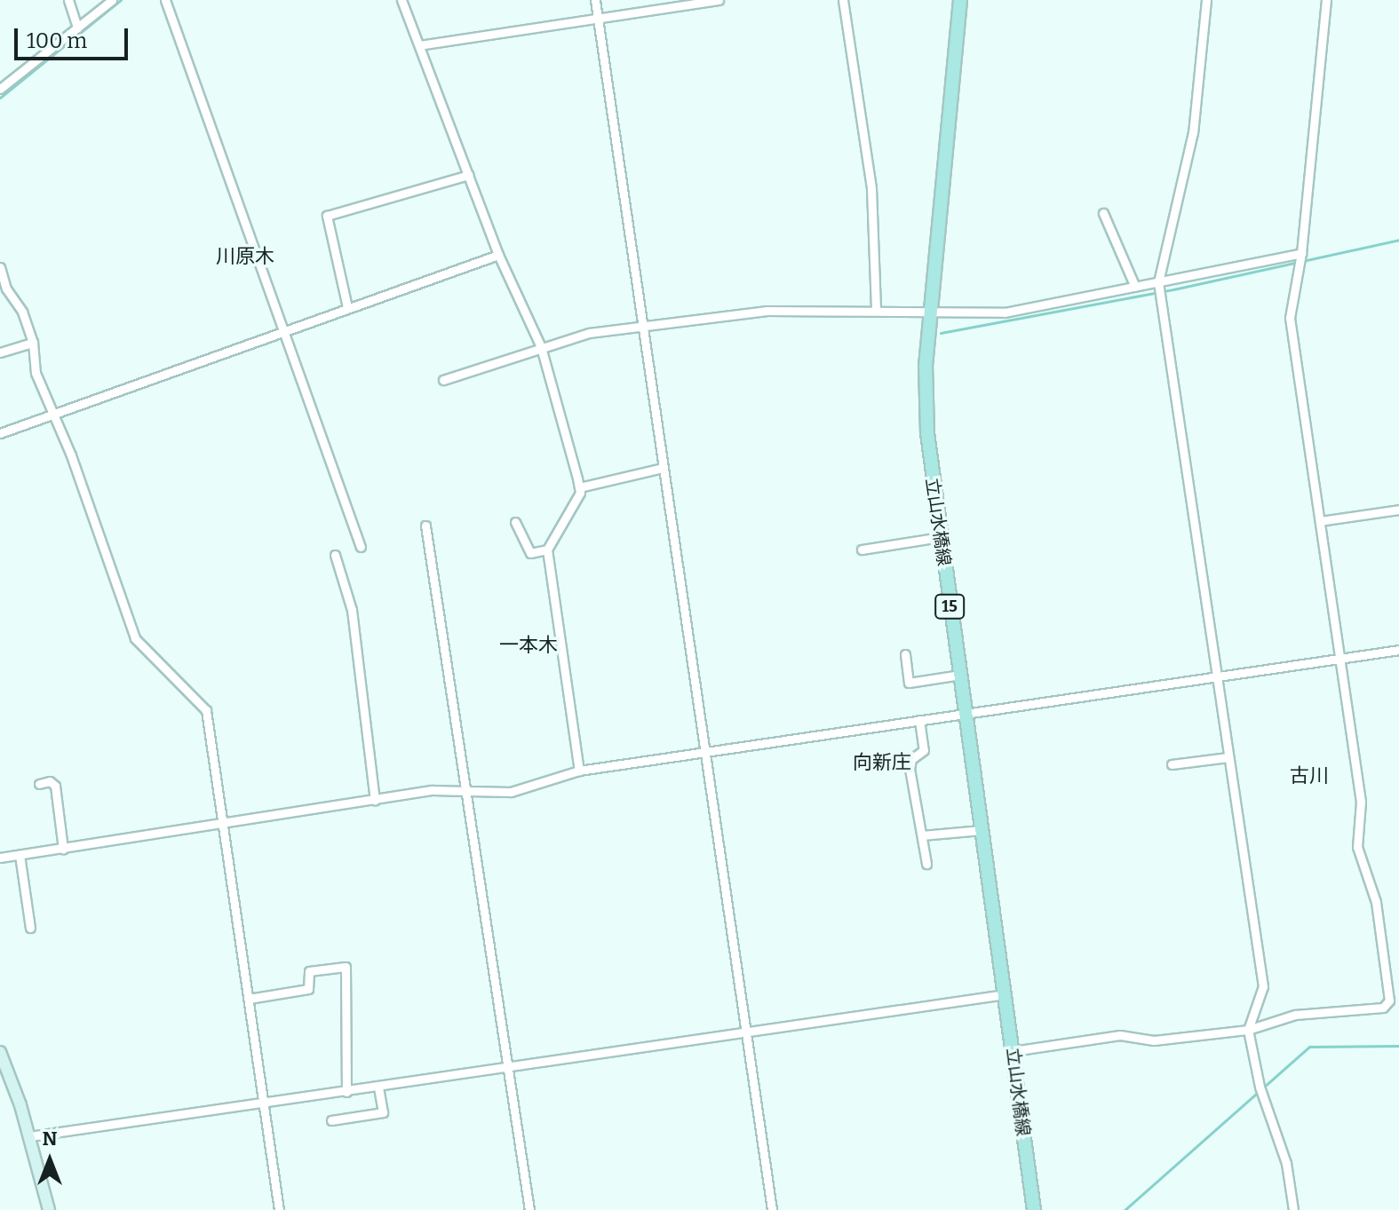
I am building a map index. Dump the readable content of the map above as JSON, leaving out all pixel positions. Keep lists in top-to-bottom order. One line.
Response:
{"streets":{"main road":["立山水橋線","15"]},"districts":["川原木","一本木","向新庄","古川"],"scale_bar":"100 m","north":"top"}
